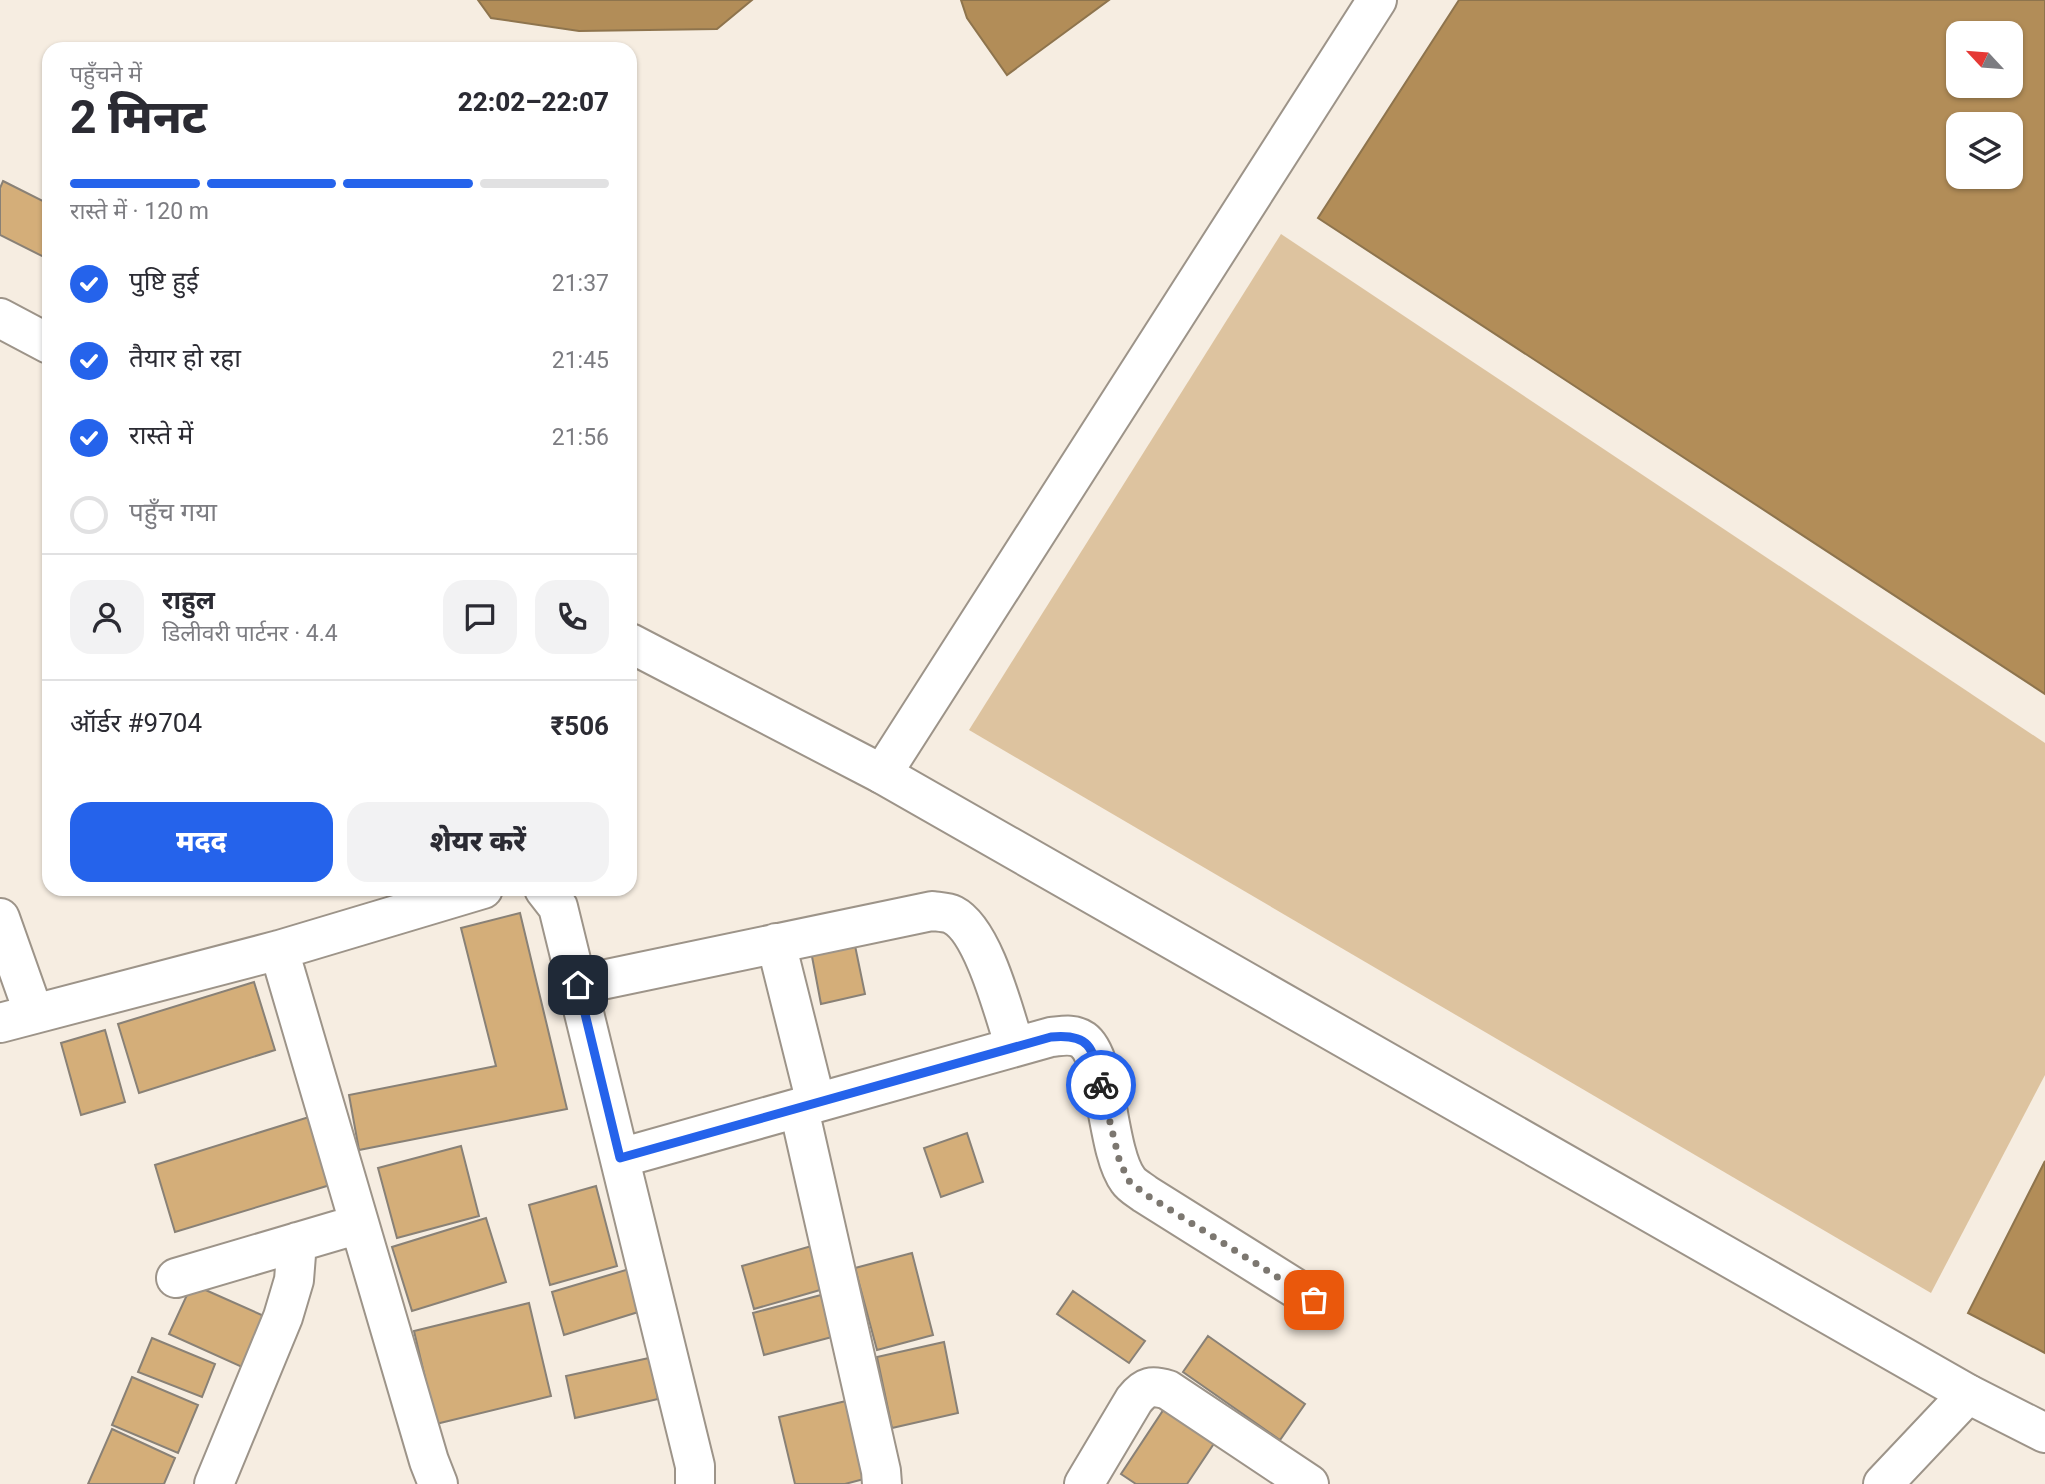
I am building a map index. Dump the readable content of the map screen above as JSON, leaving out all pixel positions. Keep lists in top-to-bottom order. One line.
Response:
{"north":"top left","page":{"heading":["2 मिनट","पहुँचने में","22:02–22:07"],"panel":["राहुल","डिलीवरी पार्टनर · 4.4","ऑर्डर #9704","₹506"],"bar":"रास्ते में · 120 m","list":[["पुष्टि हुई","21:37"],["तैयार हो रहा","21:45"],["रास्ते में","21:56"],"पहुँच गया"],"buttons":["मदद","शेयर करें"]}}
